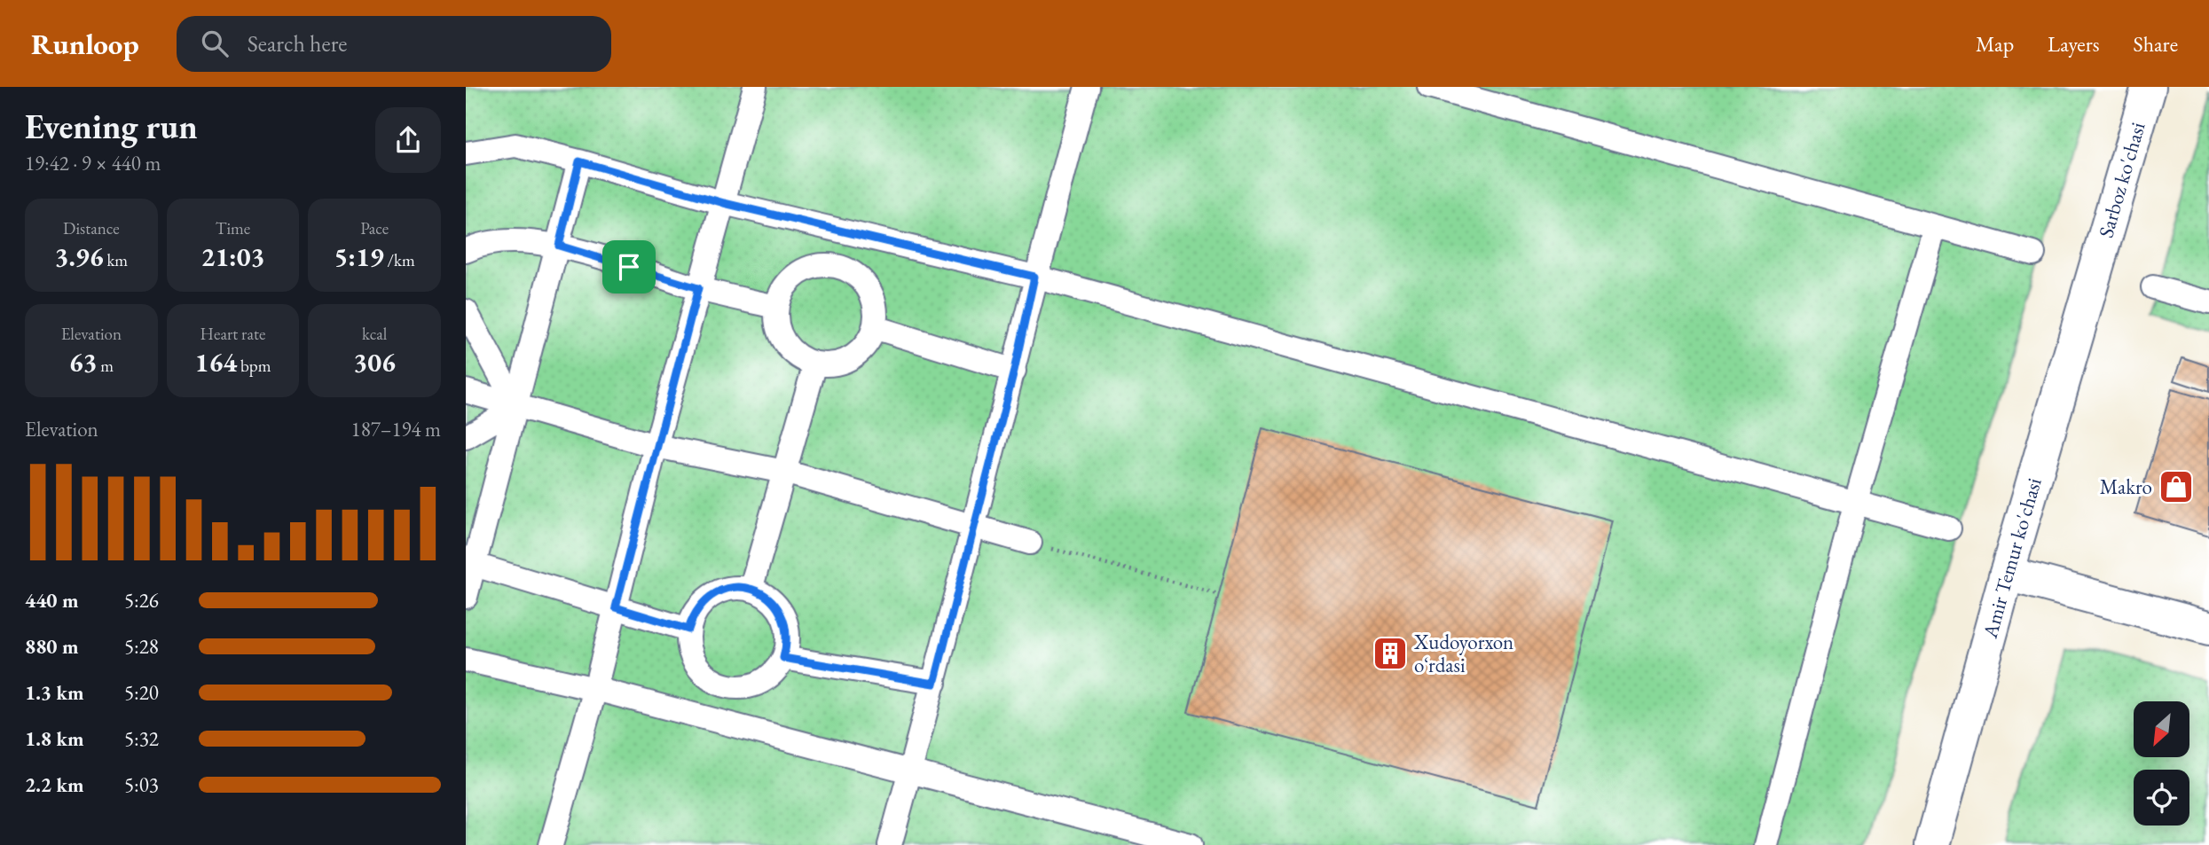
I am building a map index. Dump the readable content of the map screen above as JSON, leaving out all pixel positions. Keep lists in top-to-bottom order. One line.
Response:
{"streets":{"main road":["Sarboz ko'chasi","Amir Temur ko'chasi"]},"crossings":[["Sarboz ko'chasi","Amir Temur ko'chasi"]],"places":{"shop":["Makro"],"building":["Xudoyorxon oʻrdasi"]},"north":"bottom left","page":{"header":"Runloop","search":"Search here","nav":["Map","Layers","Share"],"heading":["Evening run","19:42 · 9 × 440 m"],"stats":[["Distance","3.96 km"],["Time","21:03"],["Pace","5:19 /km"],["Elevation","63 m"],["Heart rate","164 bpm"],["kcal","306"]],"chart":["Elevation","187–194 m"],"list":[{"name":"440 m","note":"5:26"},{"name":"880 m","note":"5:28"},{"name":"1.3 km","note":"5:20"},{"name":"1.8 km","note":"5:32"},{"name":"2.2 km","note":"5:03"}]}}
